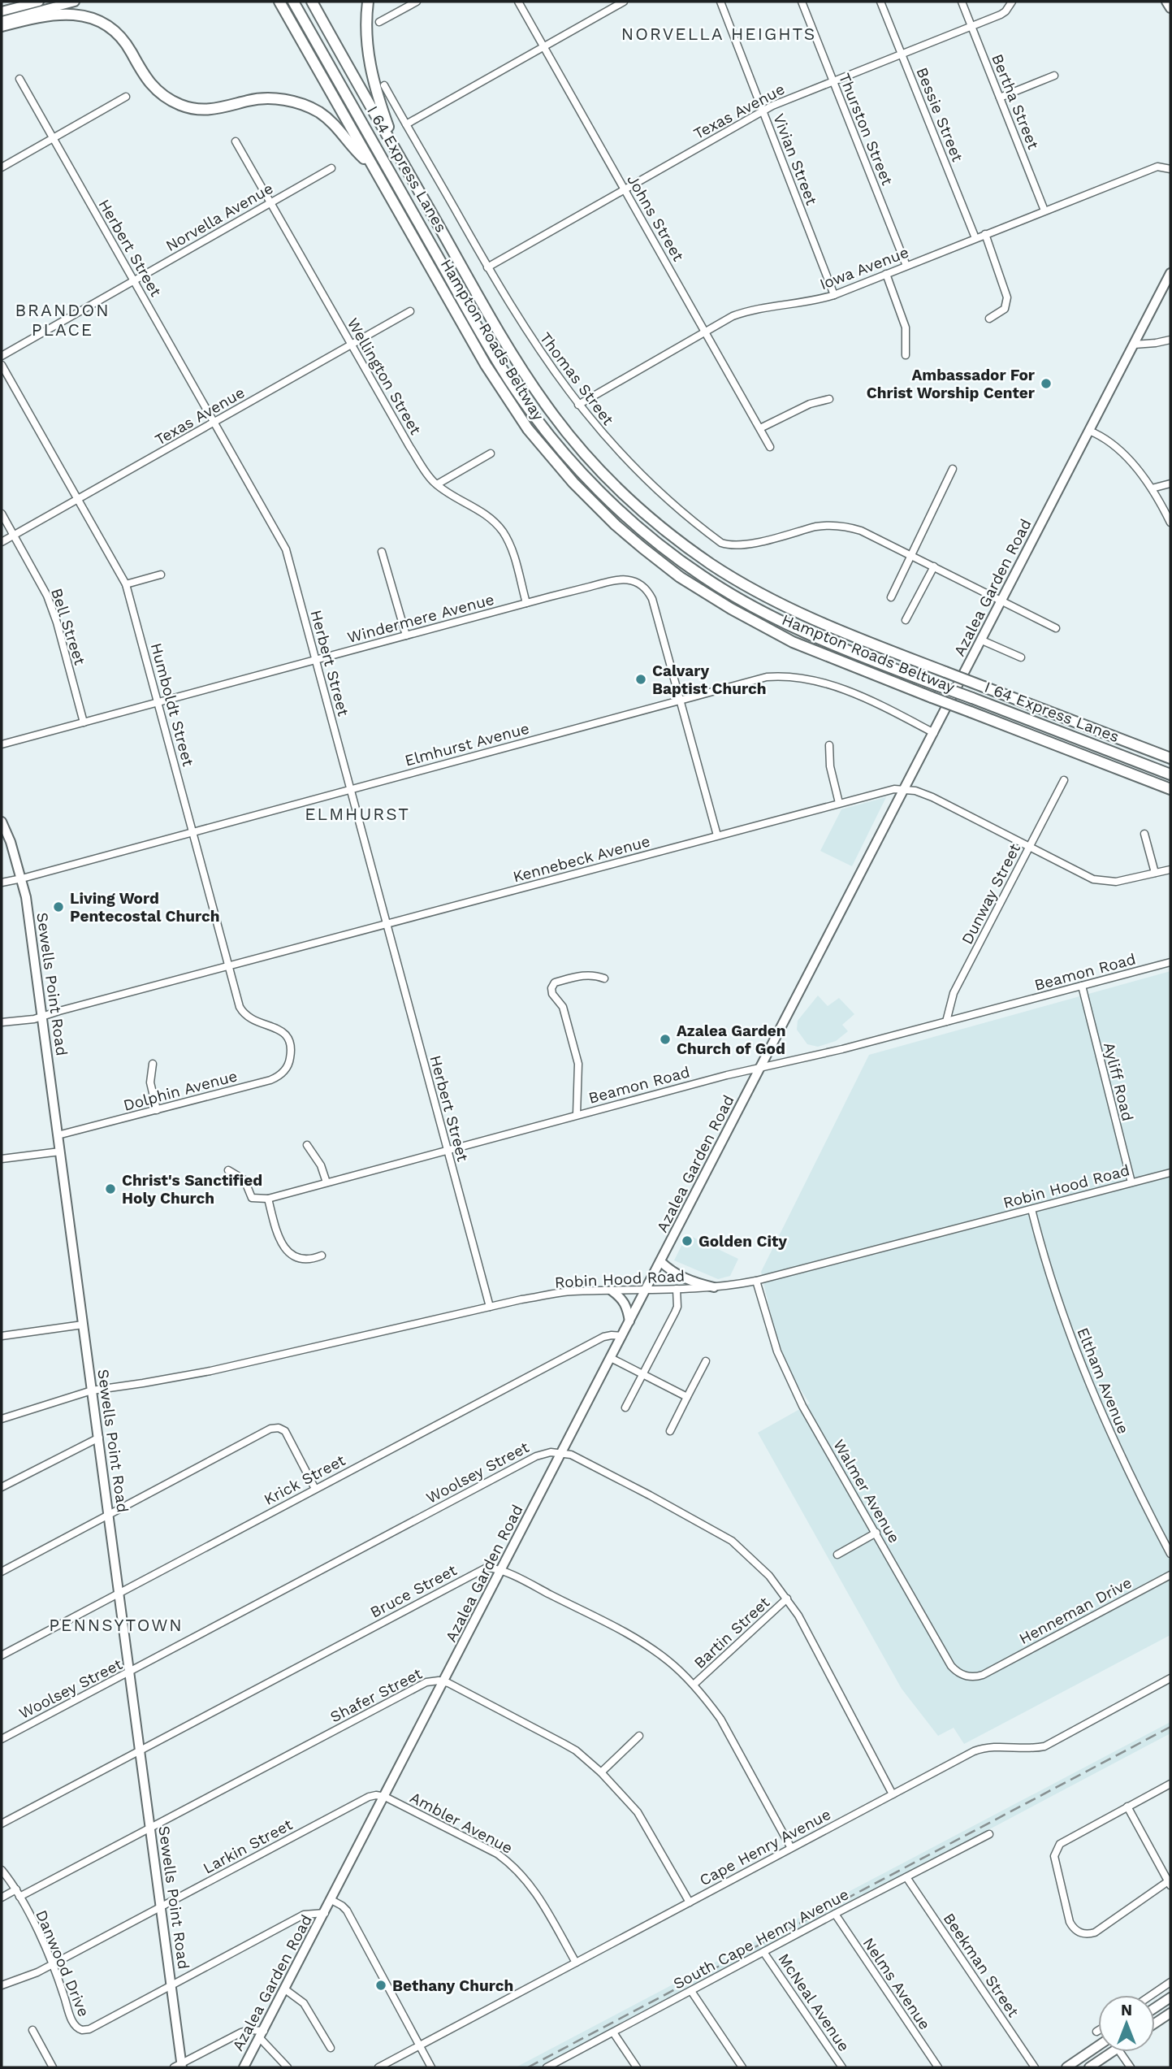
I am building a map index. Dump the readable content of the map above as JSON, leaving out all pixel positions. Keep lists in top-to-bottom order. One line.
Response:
{"streets":{"highway":["I 64 Express Lanes","Hampton Roads Beltway"],"main road":["Azalea Garden Road","Sewells Point Road"],"street":["Bertha Street","Texas Avenue","Bessie Street","Thurston Street","Vivian Street","Norvella Avenue","Johns Street","Herbert Street","Iowa Avenue","Wellington Street","Thomas Street","Windermere Avenue","Bell Street","Humboldt Street","Elmhurst Avenue","Kennebeck Avenue","Dunway Street","Beamon Road","Ayliff Road","Dolphin Avenue","Robin Hood Road","Eltham Avenue","Woolsey Street","Krick Street","Walmer Avenue","Bruce Street","Henneman Drive","Bartin Street","Shafer Street","Ambler Avenue","Larkin Street","Cape Henry Avenue","South Cape Henry Avenue","Danwood Drive","Beekman Street","Nelms Avenue","McNeal Avenue"]},"crossings":[["Bertha Street","Texas Avenue"],["Bertha Street","Iowa Avenue"],["Texas Avenue","Bessie Street"],["Texas Avenue","Thurston Street"],["Texas Avenue","Vivian Street"],["Texas Avenue","Johns Street"],["Texas Avenue","Herbert Street"],["Texas Avenue","Wellington Street"],["Texas Avenue","Thomas Street"],["Texas Avenue","Bell Street"],["Texas Avenue","Humboldt Street"],["Bessie Street","Iowa Avenue"],["Thurston Street","Iowa Avenue"],["Vivian Street","Iowa Avenue"],["Norvella Avenue","Herbert Street"],["Norvella Avenue","Wellington Street"],["Johns Street","Iowa Avenue"],["Herbert Street","Windermere Avenue"],["Herbert Street","Elmhurst Avenue"],["Herbert Street","Kennebeck Avenue"],["Herbert Street","Beamon Road"],["Herbert Street","Robin Hood Road"],["Iowa Avenue","Thomas Street"],["Wellington Street","Windermere Avenue"],["Azalea Garden Road","Elmhurst Avenue"],["Azalea Garden Road","Kennebeck Avenue"],["Azalea Garden Road","Beamon Road"],["Azalea Garden Road","Robin Hood Road"],["Azalea Garden Road","Woolsey Street"],["Azalea Garden Road","Krick Street"],["Azalea Garden Road","Bruce Street"],["Azalea Garden Road","Shafer Street"],["Azalea Garden Road","Ambler Avenue"],["Azalea Garden Road","Larkin Street"],["Windermere Avenue","Bell Street"],["Windermere Avenue","Humboldt Street"],["Windermere Avenue","Elmhurst Avenue"],["Humboldt Street","Elmhurst Avenue"],["Humboldt Street","Kennebeck Avenue"],["Humboldt Street","Dolphin Avenue"],["Elmhurst Avenue","Sewells Point Road"],["Kennebeck Avenue","Dunway Street"],["Kennebeck Avenue","Sewells Point Road"],["Dunway Street","Beamon Road"],["Beamon Road","Ayliff Road"],["Sewells Point Road","Dolphin Avenue"],["Sewells Point Road","Robin Hood Road"],["Sewells Point Road","Woolsey Street"],["Sewells Point Road","Krick Street"],["Sewells Point Road","Bruce Street"],["Sewells Point Road","Shafer Street"],["Sewells Point Road","Larkin Street"],["Sewells Point Road","Danwood Drive"],["Ayliff Road","Robin Hood Road"],["Robin Hood Road","Eltham Avenue"],["Robin Hood Road","Walmer Avenue"],["Walmer Avenue","Henneman Drive"],["Bruce Street","Bartin Street"],["Bruce Street","Cape Henry Avenue"],["Shafer Street","Cape Henry Avenue"],["Shafer Street","Danwood Drive"],["Ambler Avenue","Larkin Street"],["Ambler Avenue","Cape Henry Avenue"],["Larkin Street","Danwood Drive"],["South Cape Henry Avenue","Beekman Street"],["South Cape Henry Avenue","Nelms Avenue"],["South Cape Henry Avenue","McNeal Avenue"]],"districts":["NORVELLA HEIGHTS","BRANDON PLACE","ELMHURST","PENNSYTOWN"],"places":["Ambassador For Christ Worship Center","Calvary Baptist Church","Living Word Pentecostal Church","Azalea Garden Church of God","Christ's Sanctified Holy Church","Golden City","Bethany Church"],"north":"top"}
